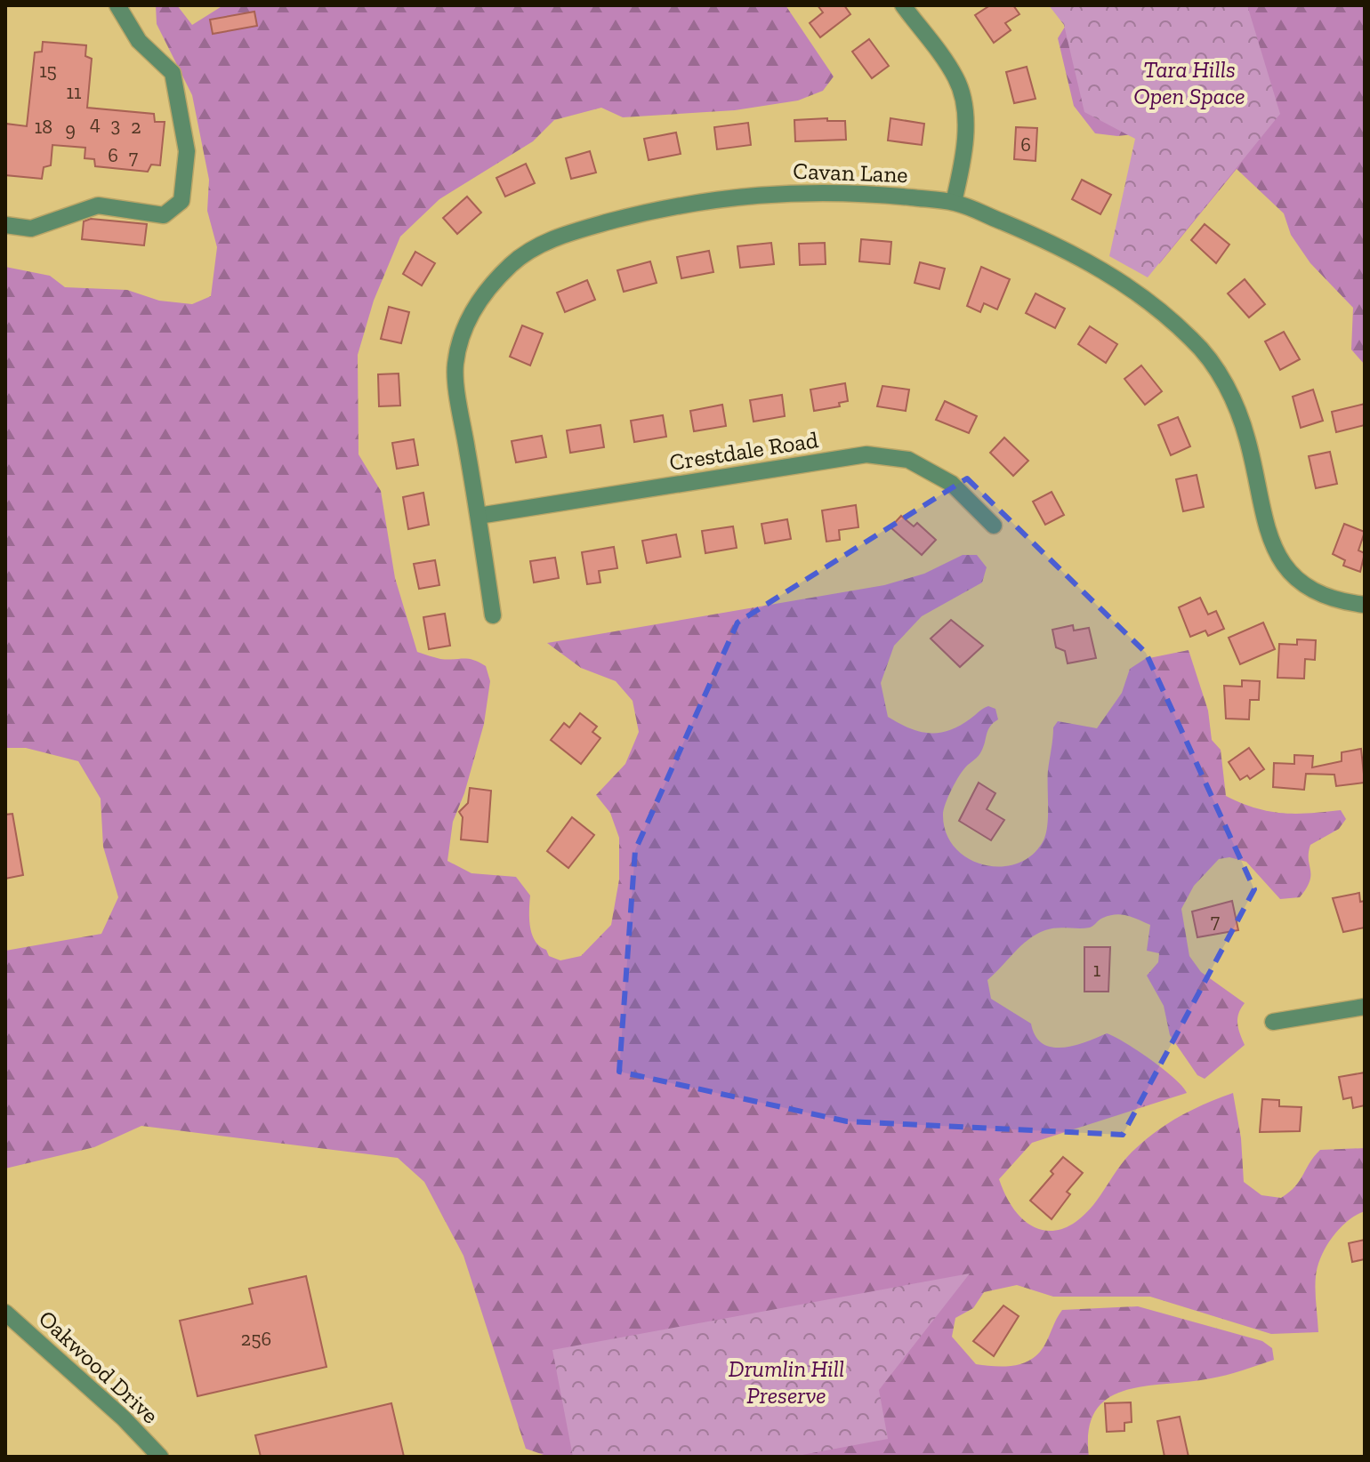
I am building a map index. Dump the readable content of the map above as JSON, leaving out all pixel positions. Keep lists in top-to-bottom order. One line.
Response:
{"streets":{"street":["Cavan Lane","Crestdale Road","Oakwood Drive"]},"crossings":[["Cavan Lane","Crestdale Road"]],"parks":["Tara Hills Open Space","Drumlin Hill Preserve"],"house_numbers":["15","11","4","3","18","2","9","6","6","7","7","1","256"]}
